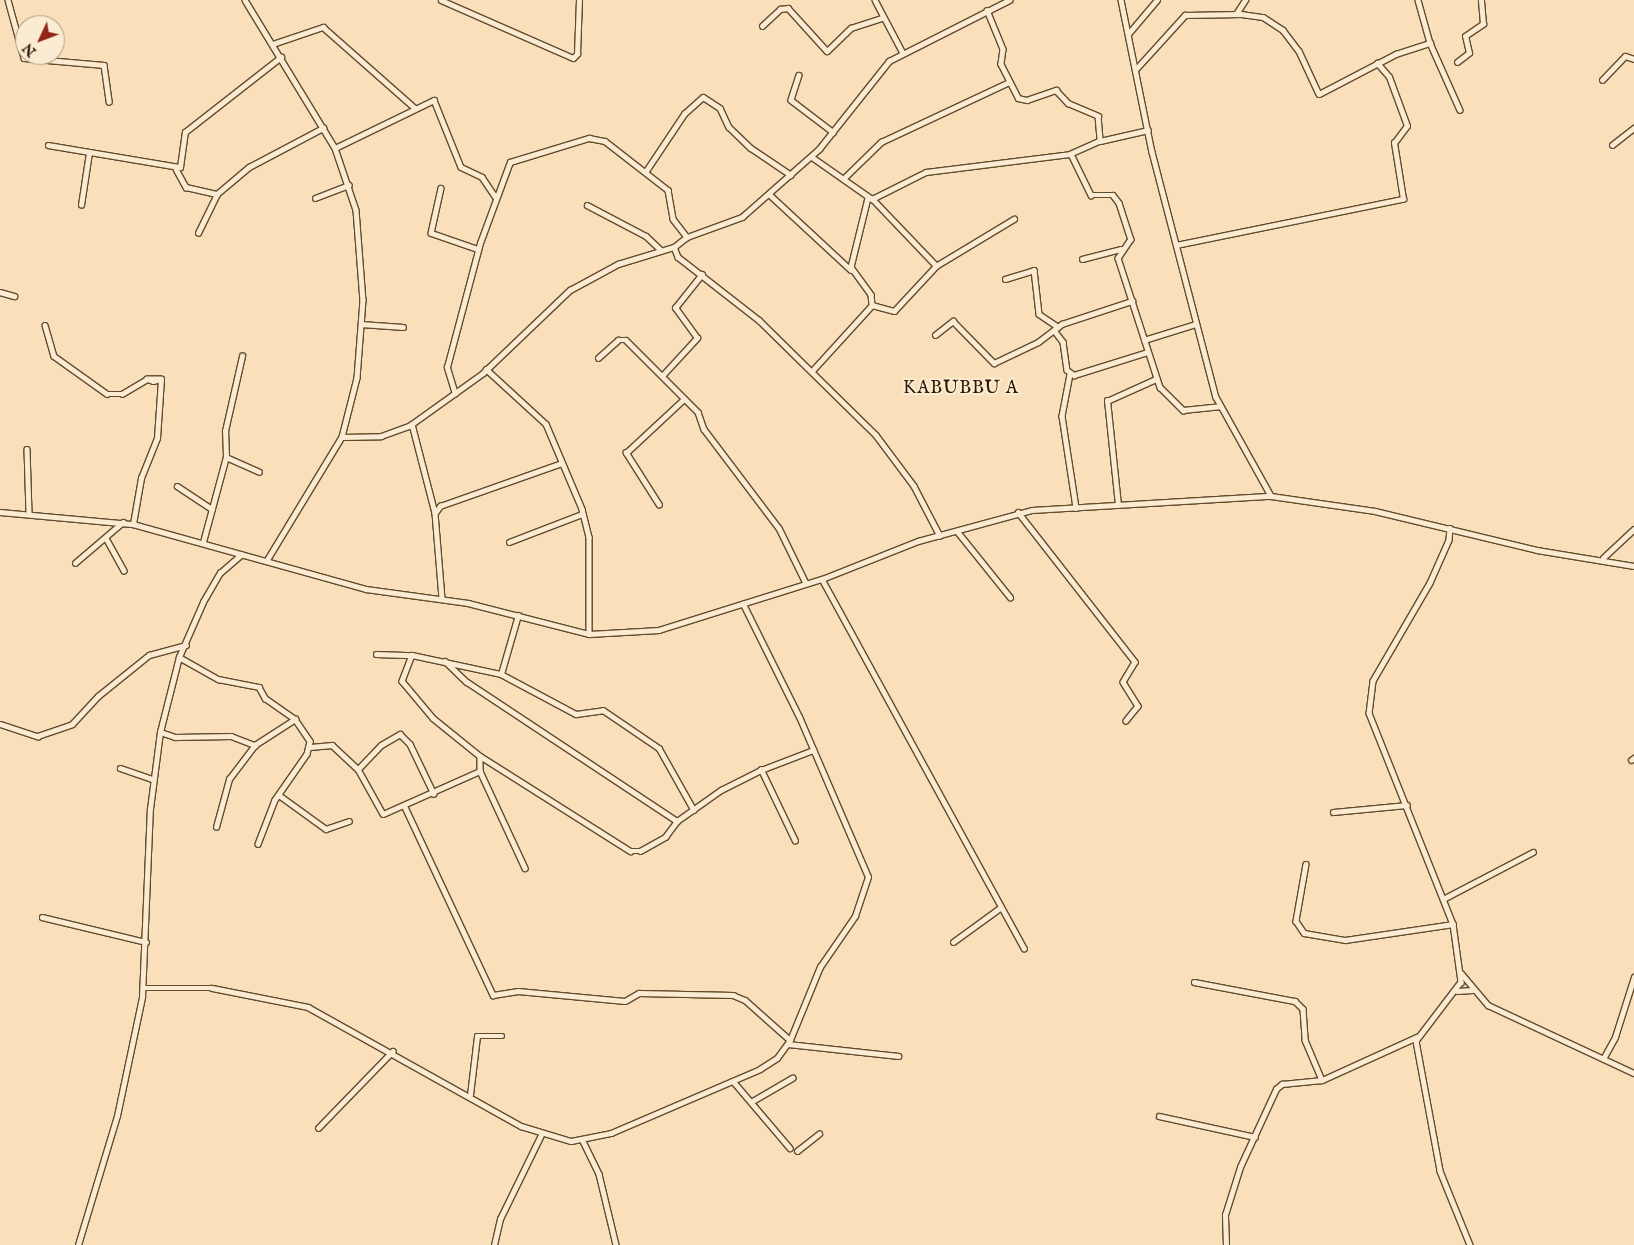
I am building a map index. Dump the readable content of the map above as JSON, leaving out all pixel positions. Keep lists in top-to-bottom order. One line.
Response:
{"districts":["KABUBBU A"],"north":"bottom left"}
